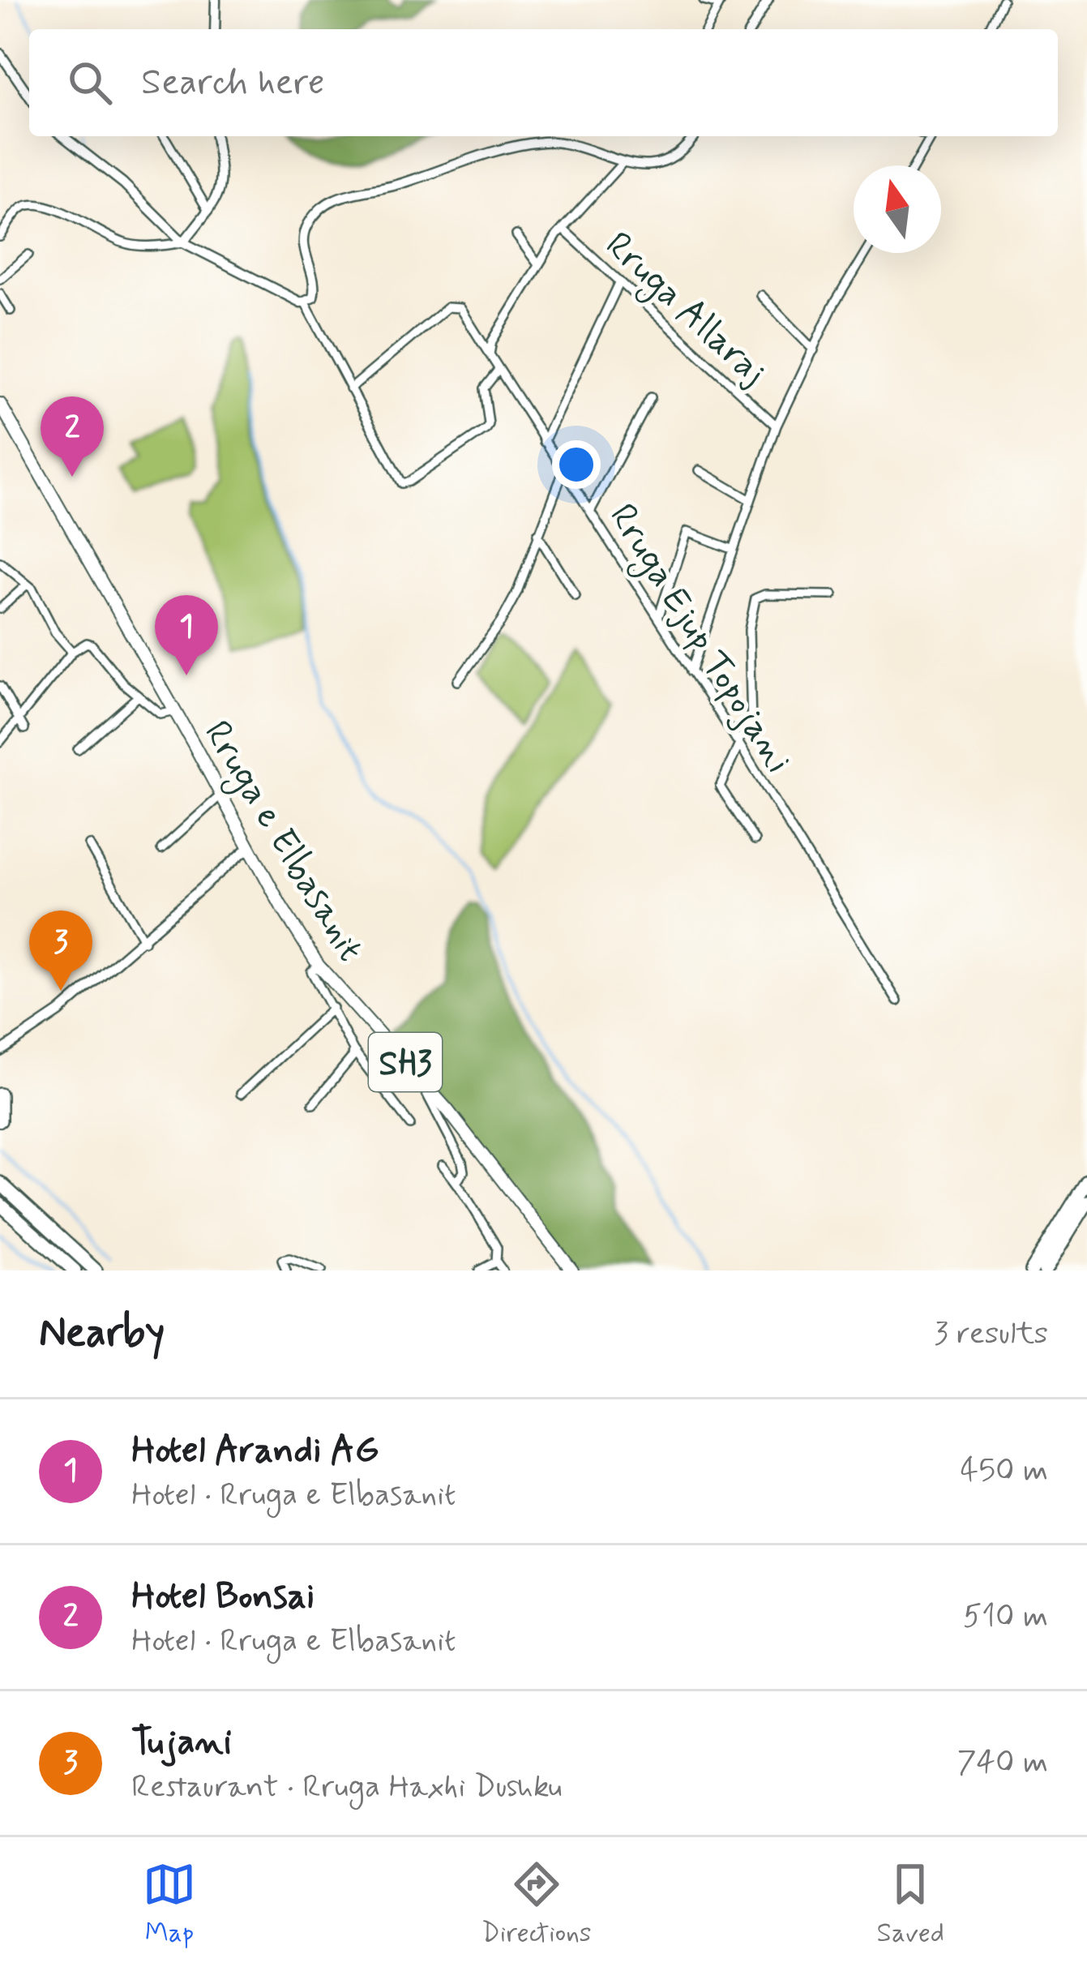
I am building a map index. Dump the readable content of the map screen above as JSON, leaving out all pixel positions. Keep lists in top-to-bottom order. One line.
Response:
{"streets":{"main road":["Rruga e Elbasanit","SH3"],"street":["Rruga Allaraj","Rruga Ejup Topojani"]},"north":"top","page":{"search":"Search here","pins":["2","1","3"],"heading":["Nearby","3 results"],"list":[{"mark":"1","name":"Hotel Arandi AG","note":"Hotel · Rruga e Elbasanit","value":"450 m"},{"mark":"2","name":"Hotel Bonsai","note":"Hotel · Rruga e Elbasanit","value":"510 m"},{"mark":"3","name":"Tujani","note":"Restaurant · Rruga Haxhi Dushku","value":"740 m"}],"nav":["Map","Directions","Saved"]}}
